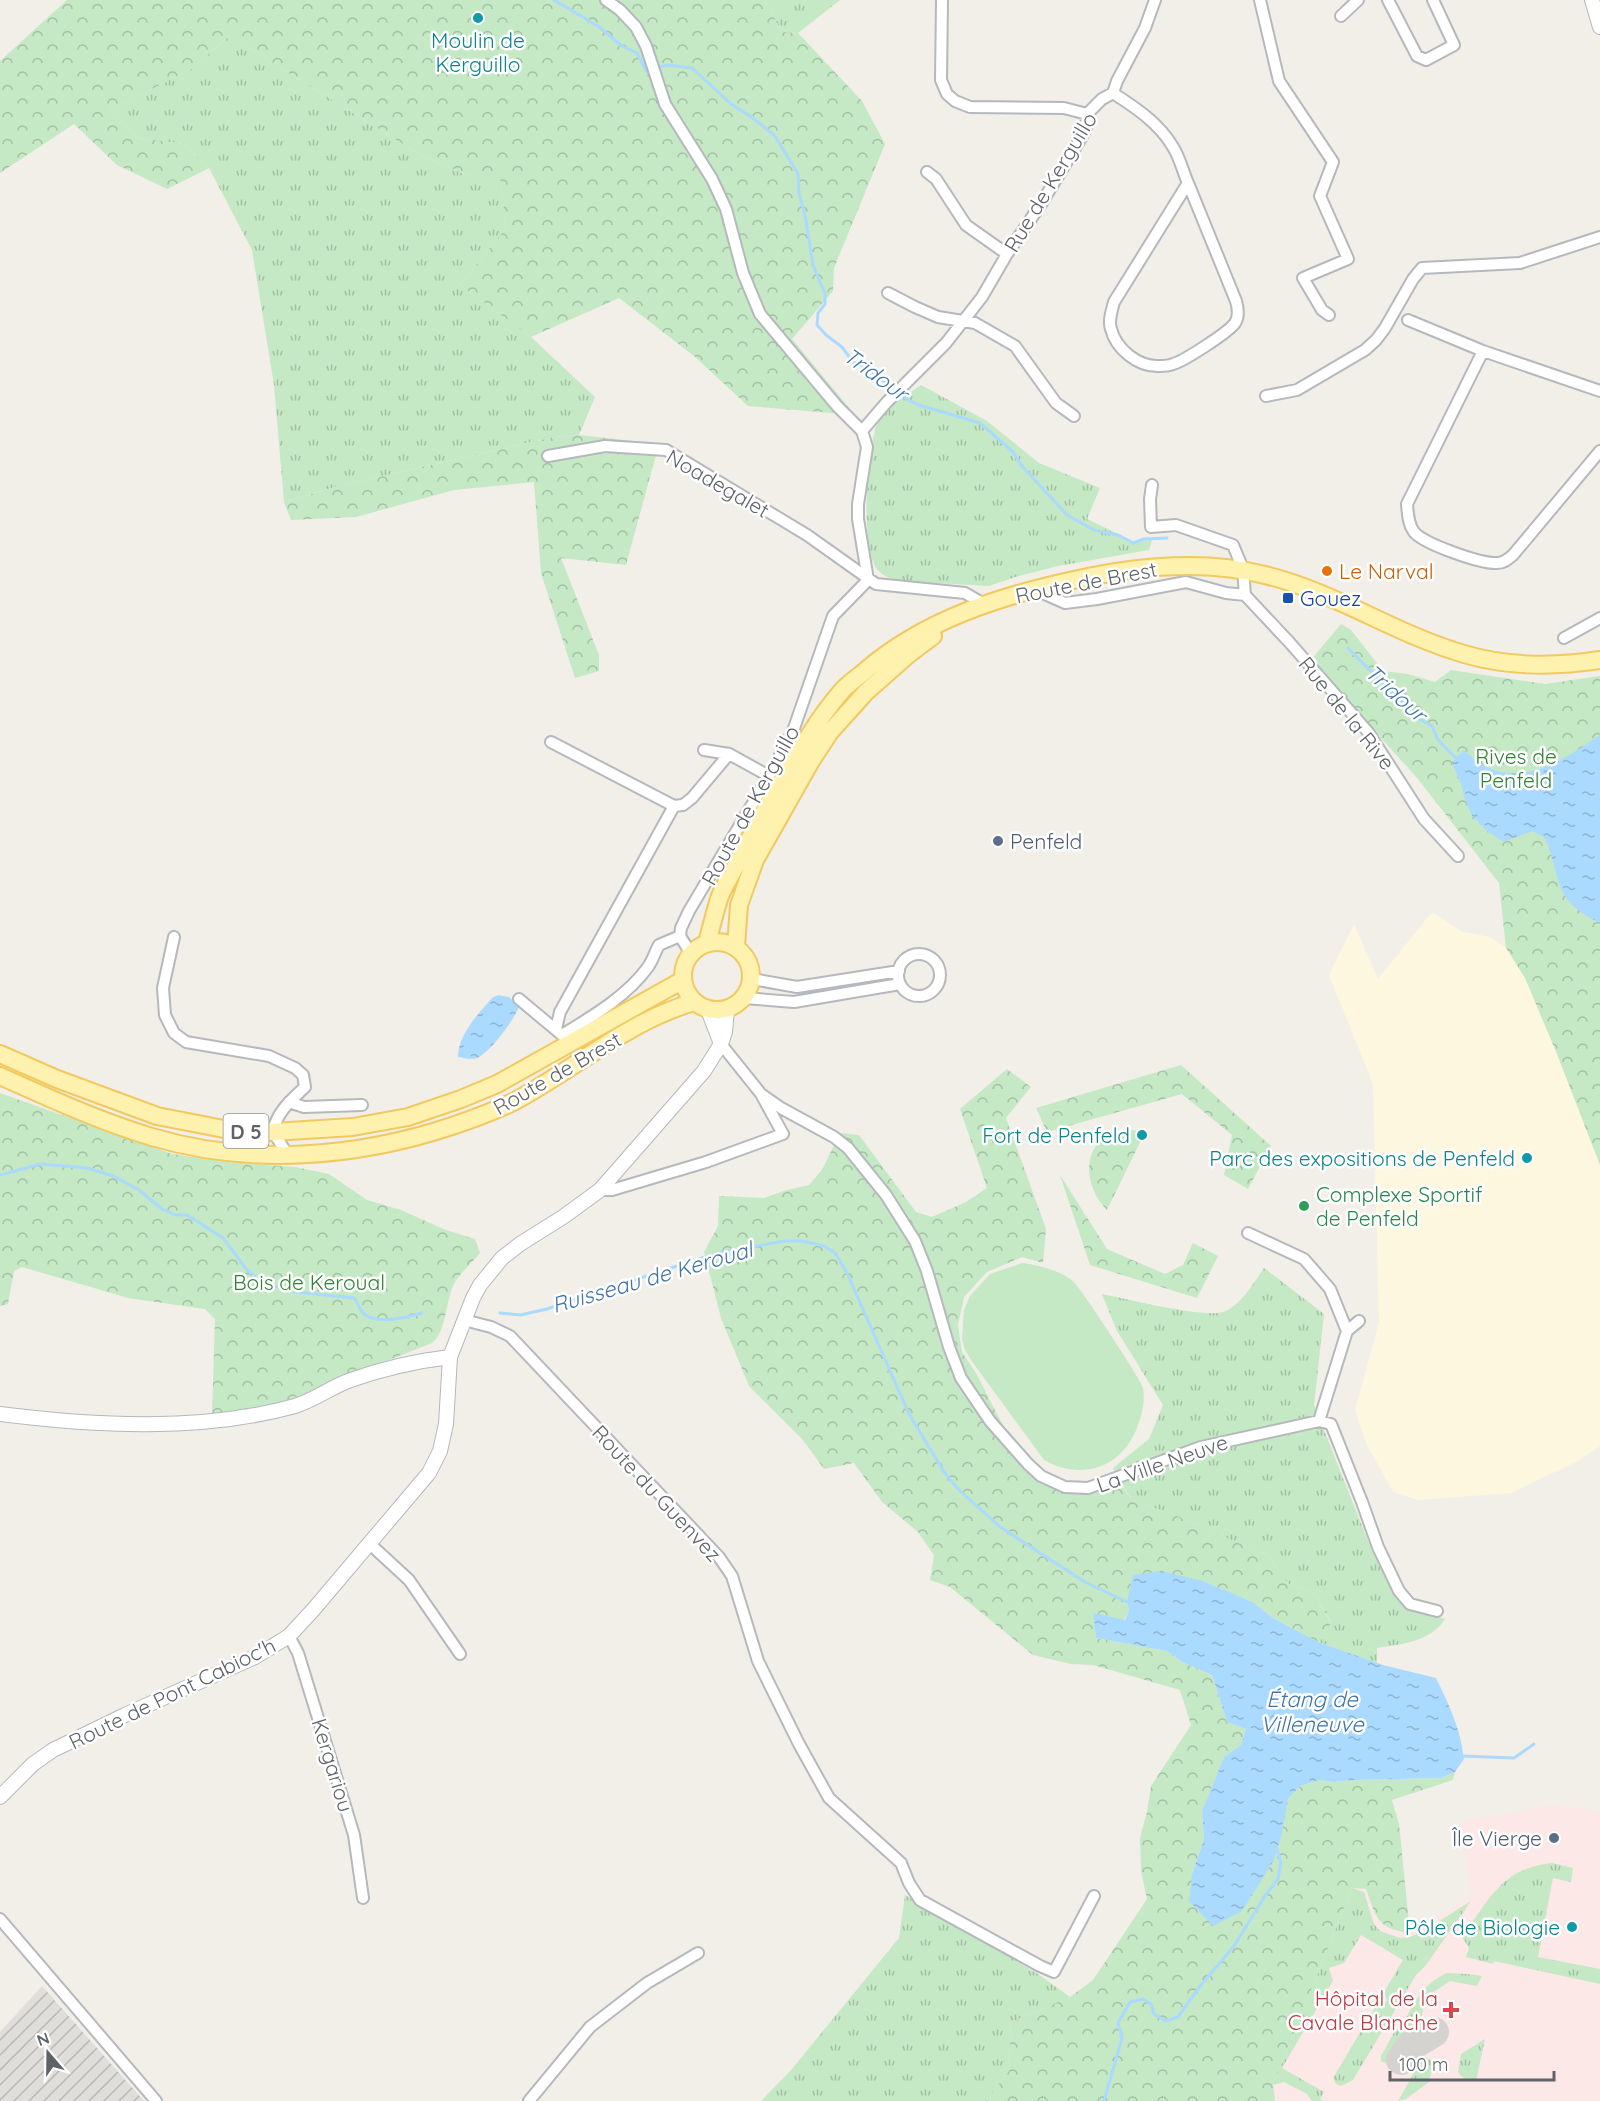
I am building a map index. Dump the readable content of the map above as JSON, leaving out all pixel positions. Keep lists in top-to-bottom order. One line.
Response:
{"streets":{"main road":["Route de Brest","D 5"],"street":["Rue de Kerguillo","Noadegalet","Rue de la Rive","Route de Kerguillo","La Ville Neuve","Route du Guenvez","Route de Pont Cabioc'h","Kergariou"]},"crossings":[["Noadegalet","Route de Kerguillo"],["Route de Brest","Route de Pont Cabioc'h"],["Route du Guenvez","Route de Pont Cabioc'h"],["Route de Pont Cabioc'h","Kergariou"]],"water":["Tridour","Ruisseau de Keroual","Étang de Villeneuve"],"parks":["Rives de Penfeld","Bois de Keroual"],"places":{"other":["Moulin de Kerguillo","Le Narval","Penfeld","Fort de Penfeld","Parc des expositions de Penfeld","Complexe Sportif de Penfeld","Île Vierge","Pôle de Biologie"],"transit":["Gouez"],"health":["Hôpital de la Cavale Blanche"]},"scale_bar":"100 m","north":"top"}
